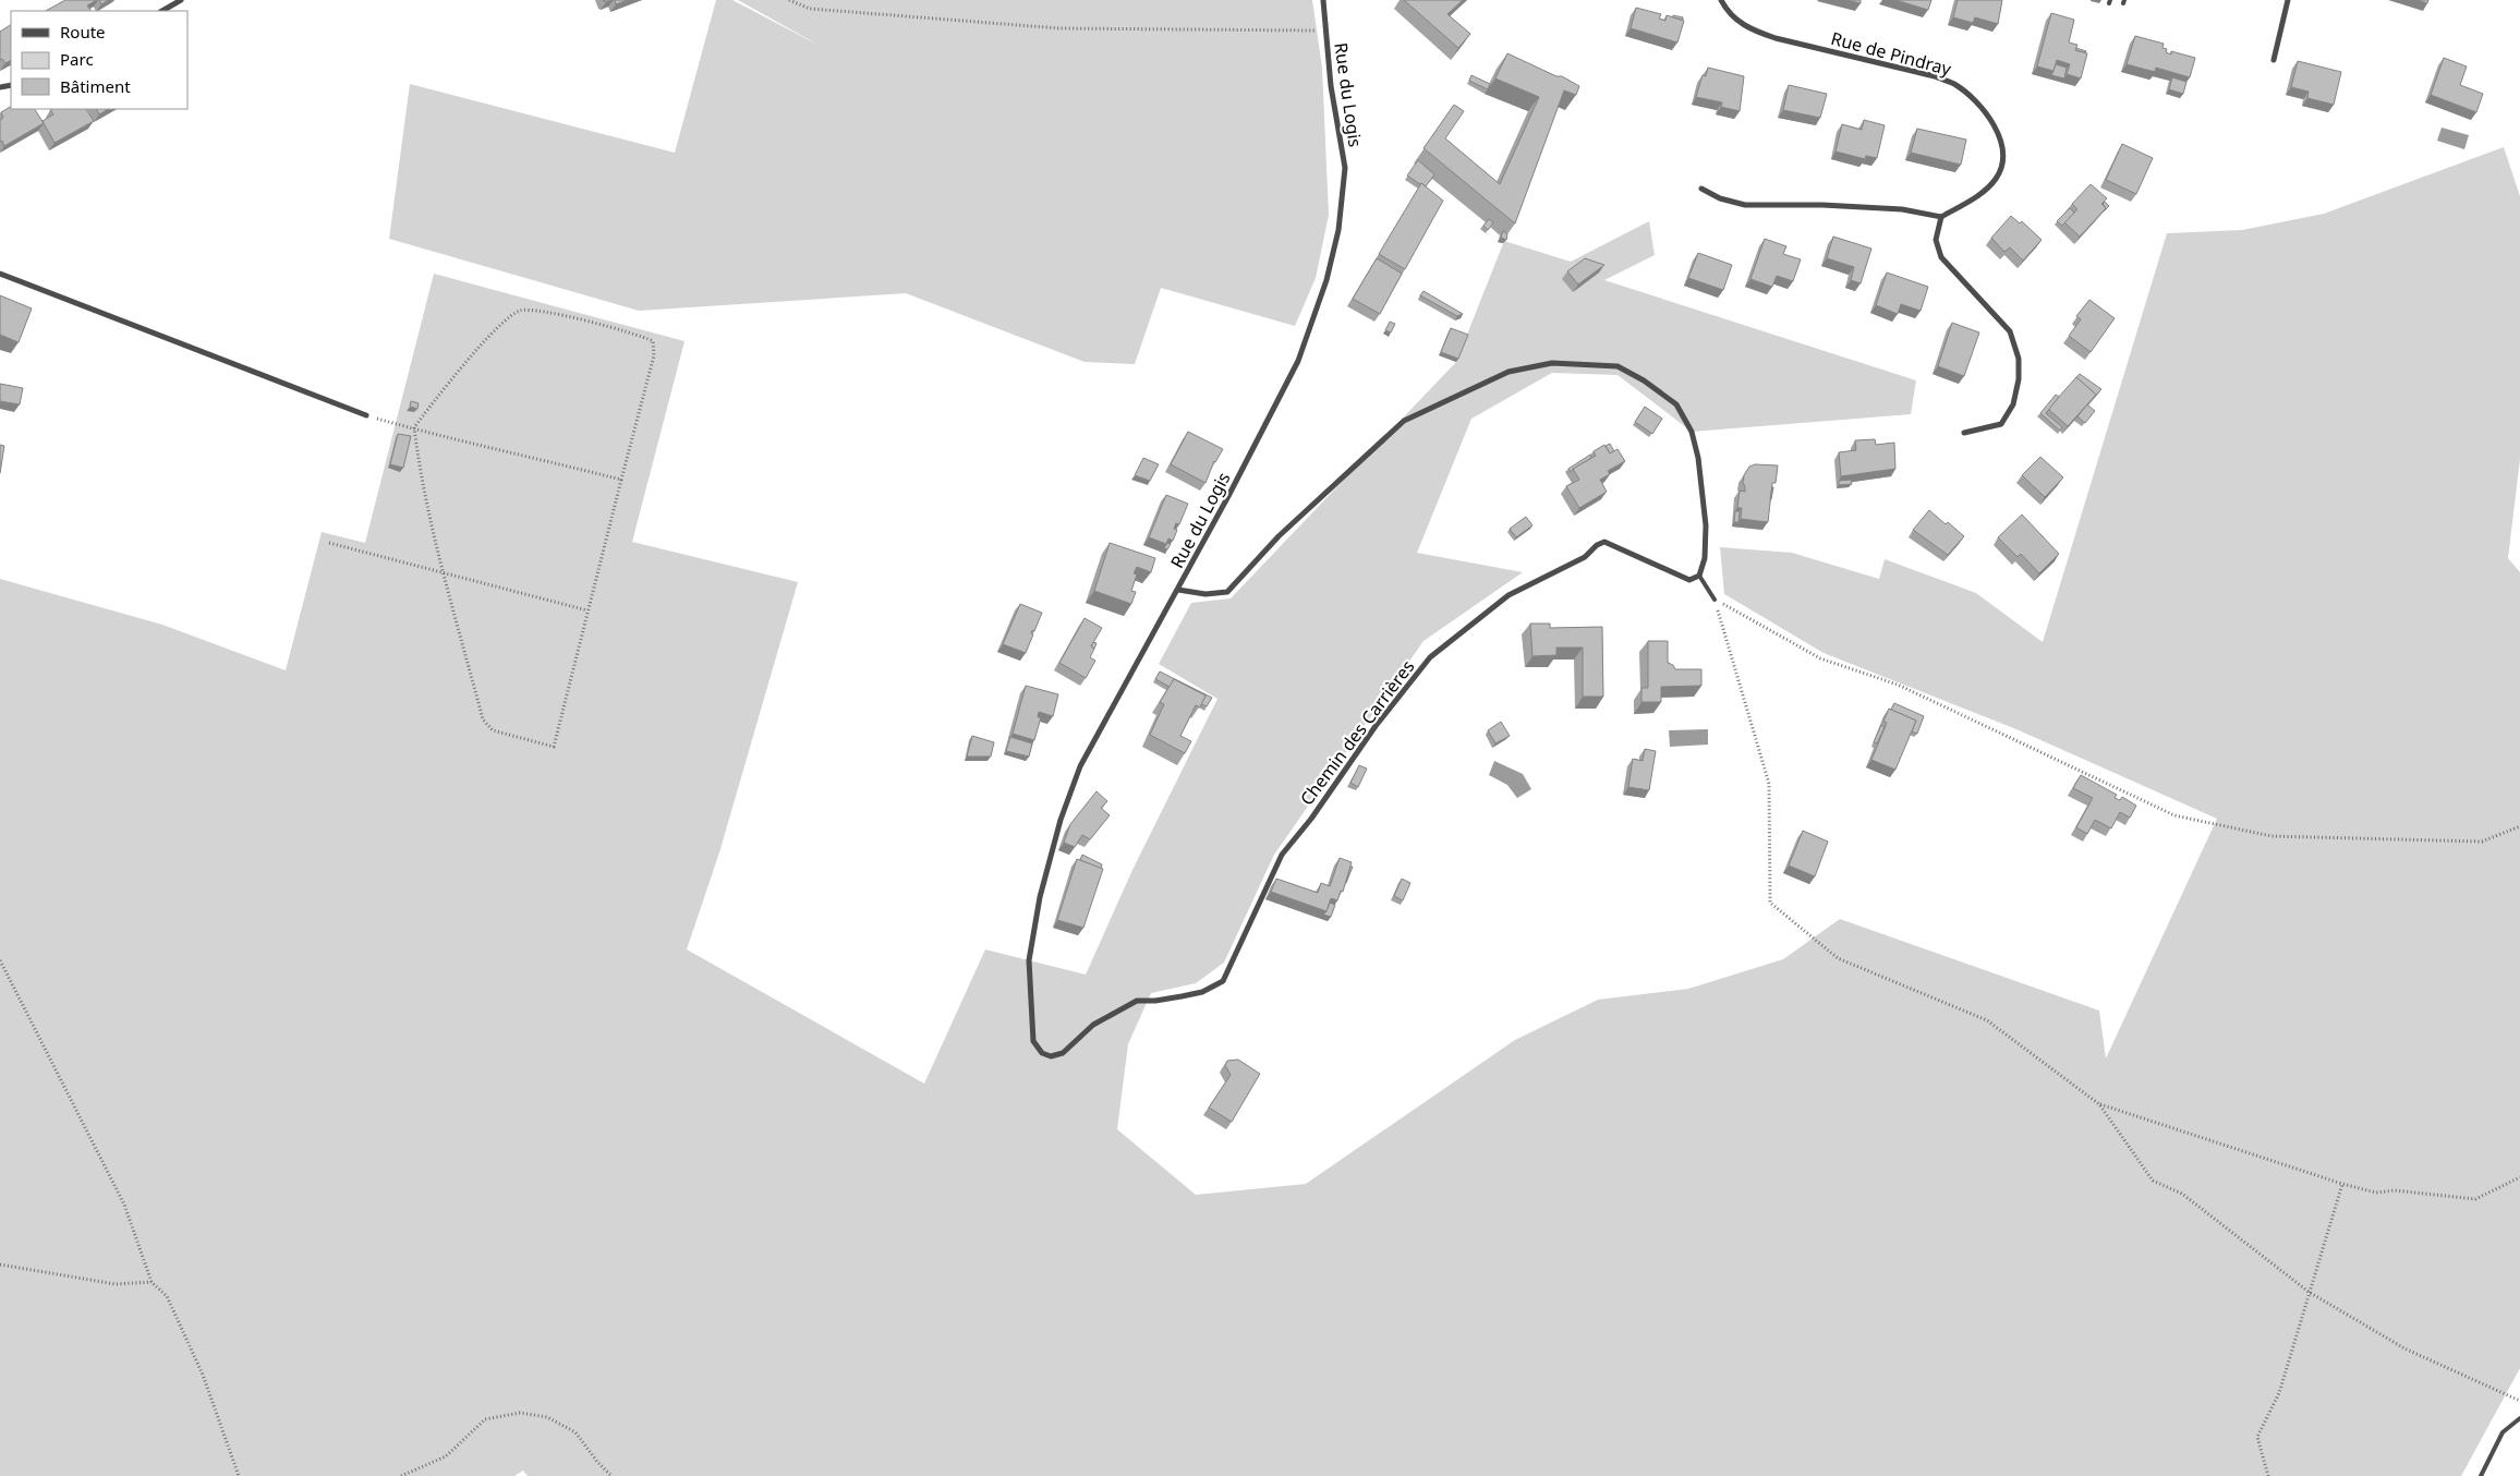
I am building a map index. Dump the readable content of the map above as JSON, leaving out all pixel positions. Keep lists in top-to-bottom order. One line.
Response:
{"streets":{"street":["Rue de Pindray","Rue du Logis","Chemin des Carrières"]},"crossings":[["Rue du Logis","Chemin des Carrières"]],"legend":["Route","Parc","Bâtiment"]}
